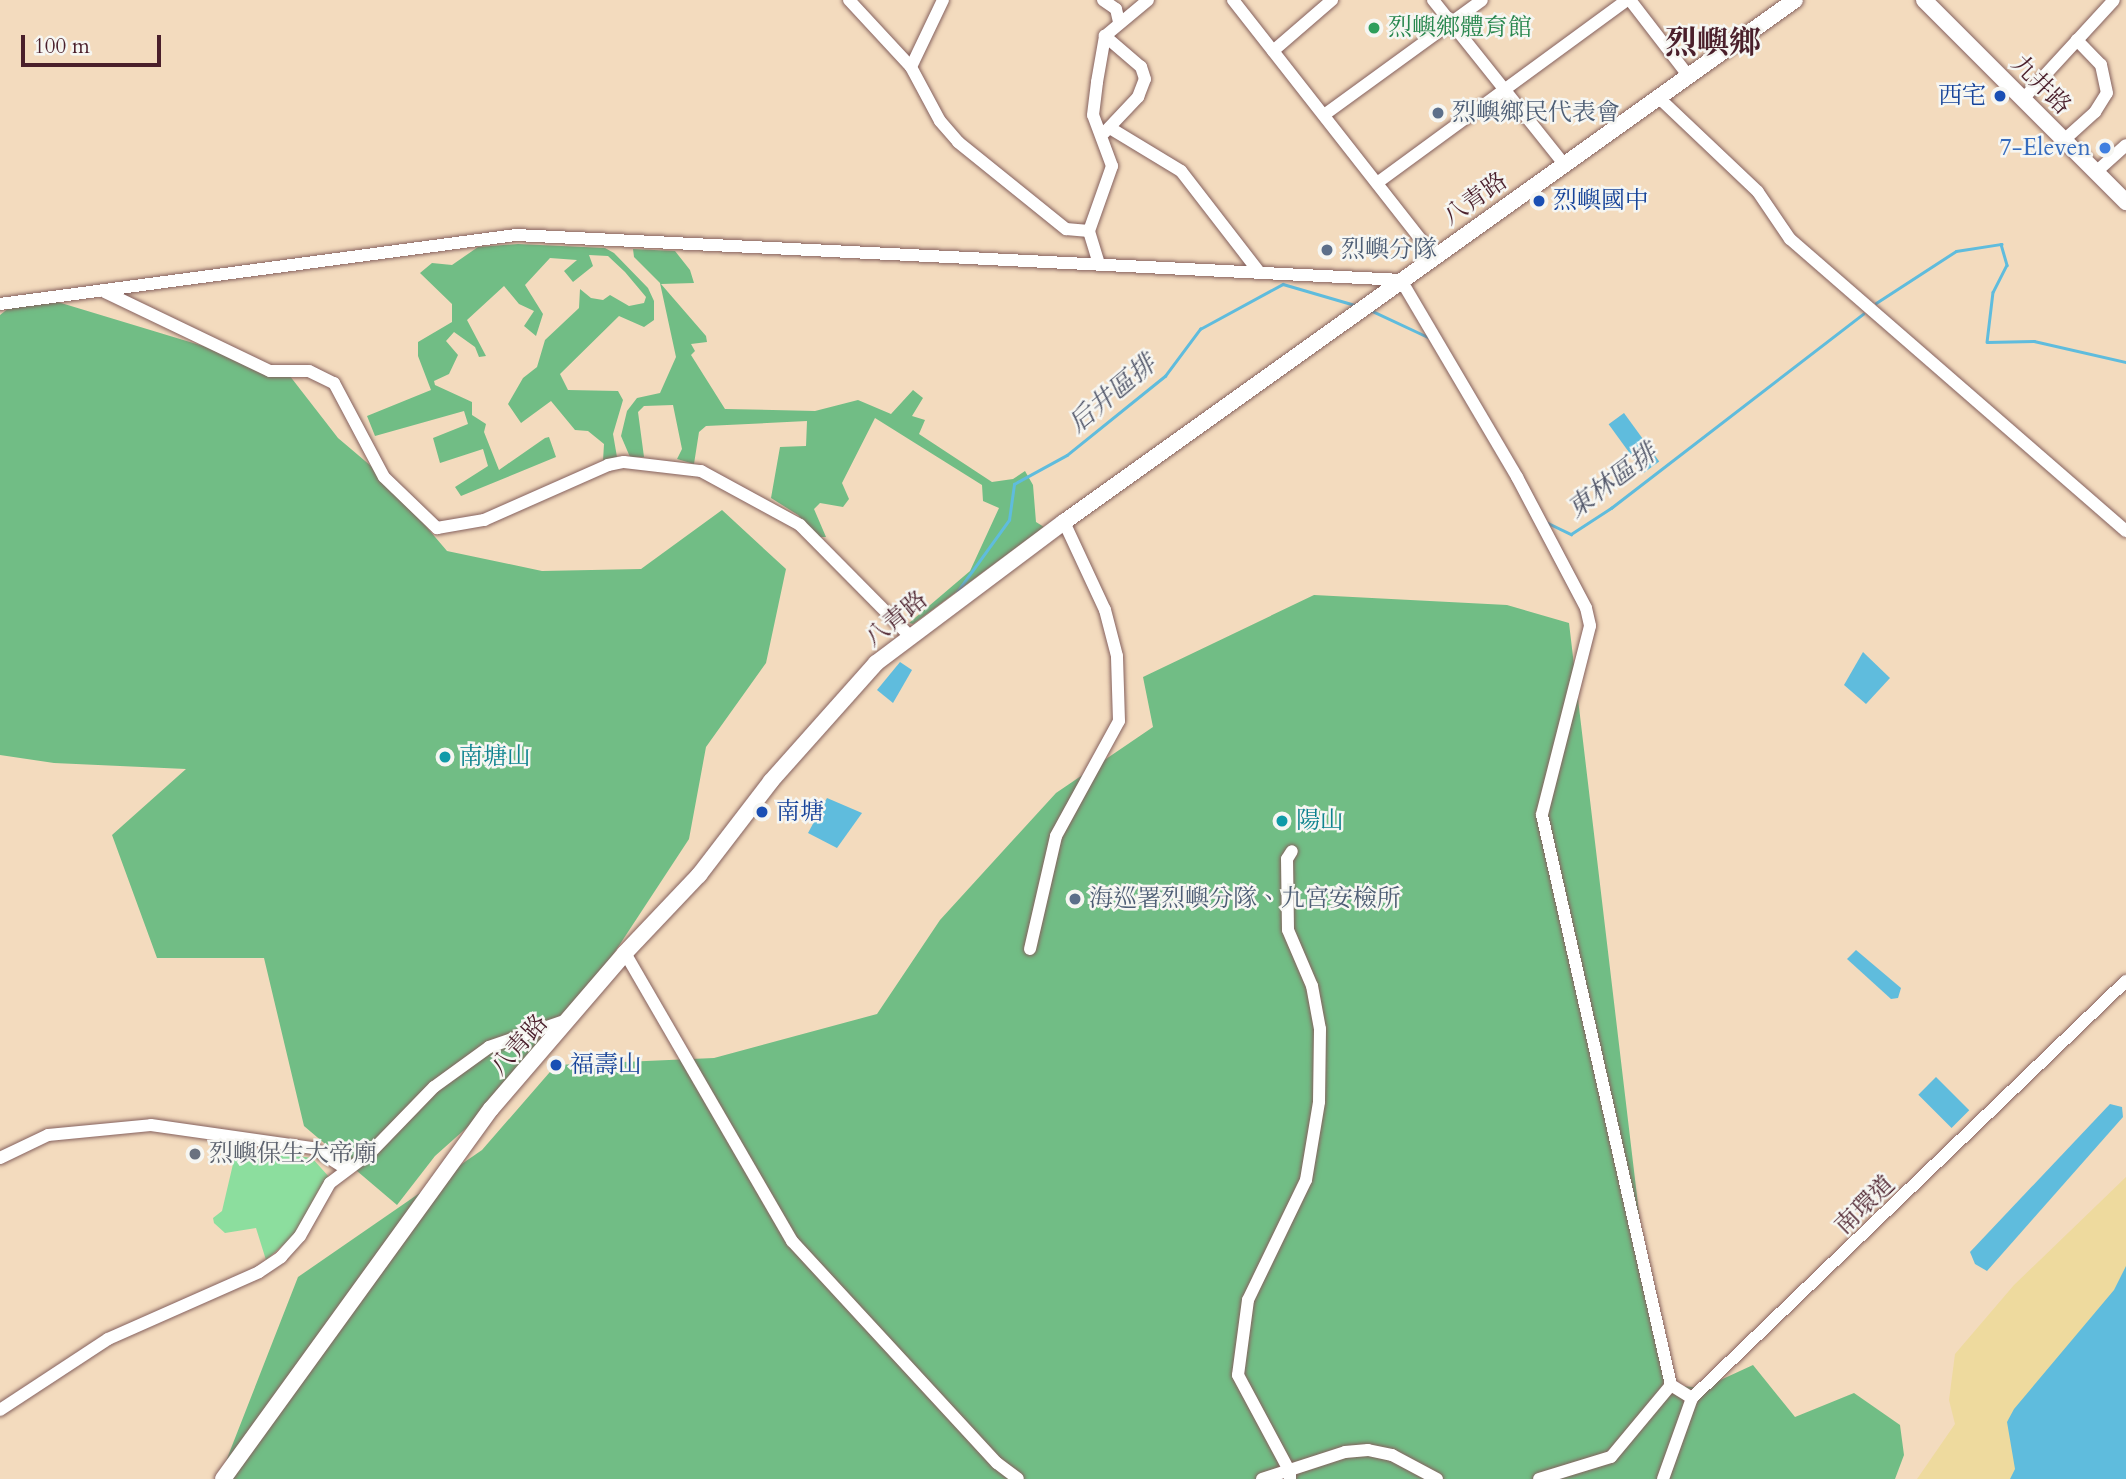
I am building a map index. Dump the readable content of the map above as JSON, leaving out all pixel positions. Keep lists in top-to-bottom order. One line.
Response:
{"streets":{"main road":["九井路","八青路"],"street":["南環道"]},"districts":["烈嶼鄉"],"water":["后井區排","東林區排"],"places":["烈嶼鄉體育館","西宅","烈嶼鄉民代表會","7-Eleven","烈嶼國中","烈嶼分隊","南塘山","南塘","陽山","海巡署烈嶼分隊、九宮安檢所","福壽山","烈嶼保生大帝廟"],"scale_bar":"100 m"}
